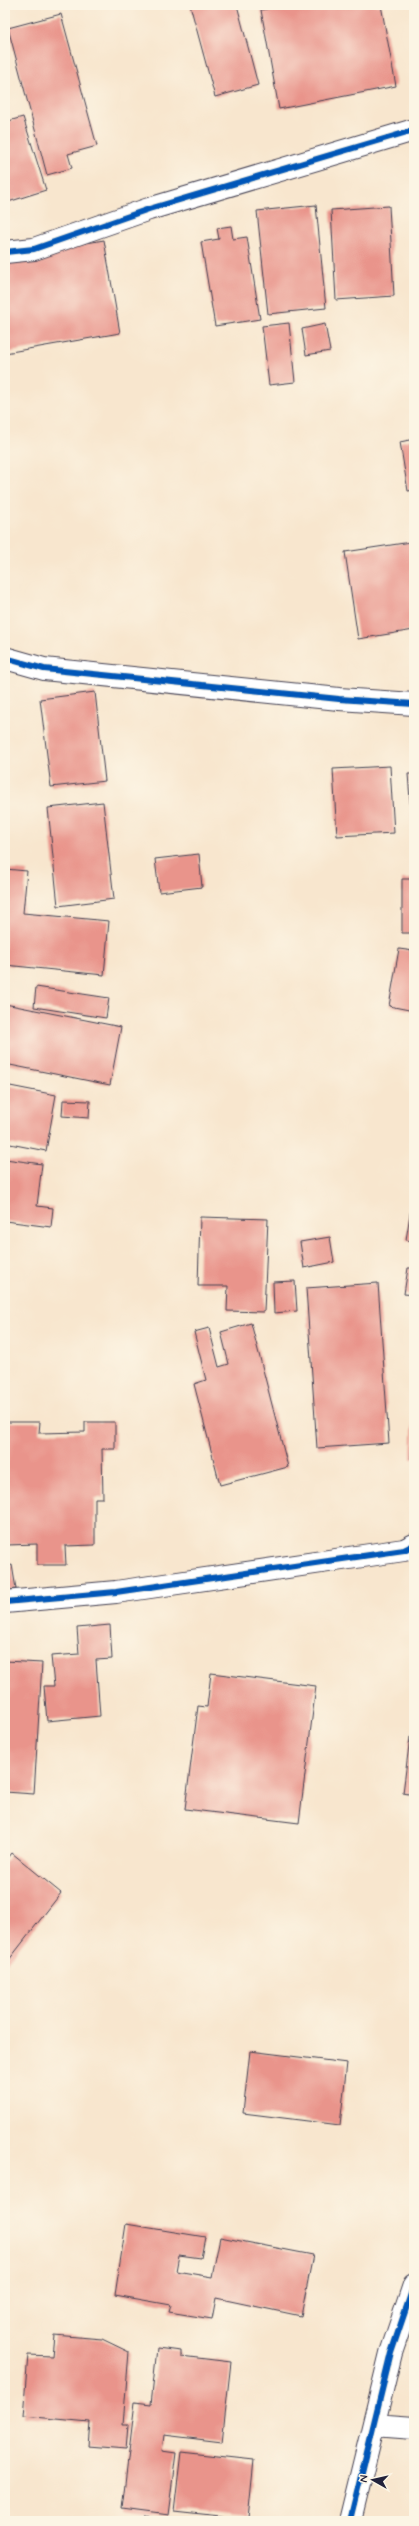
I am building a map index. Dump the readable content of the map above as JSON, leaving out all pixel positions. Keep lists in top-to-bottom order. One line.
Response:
{"north":"left"}
